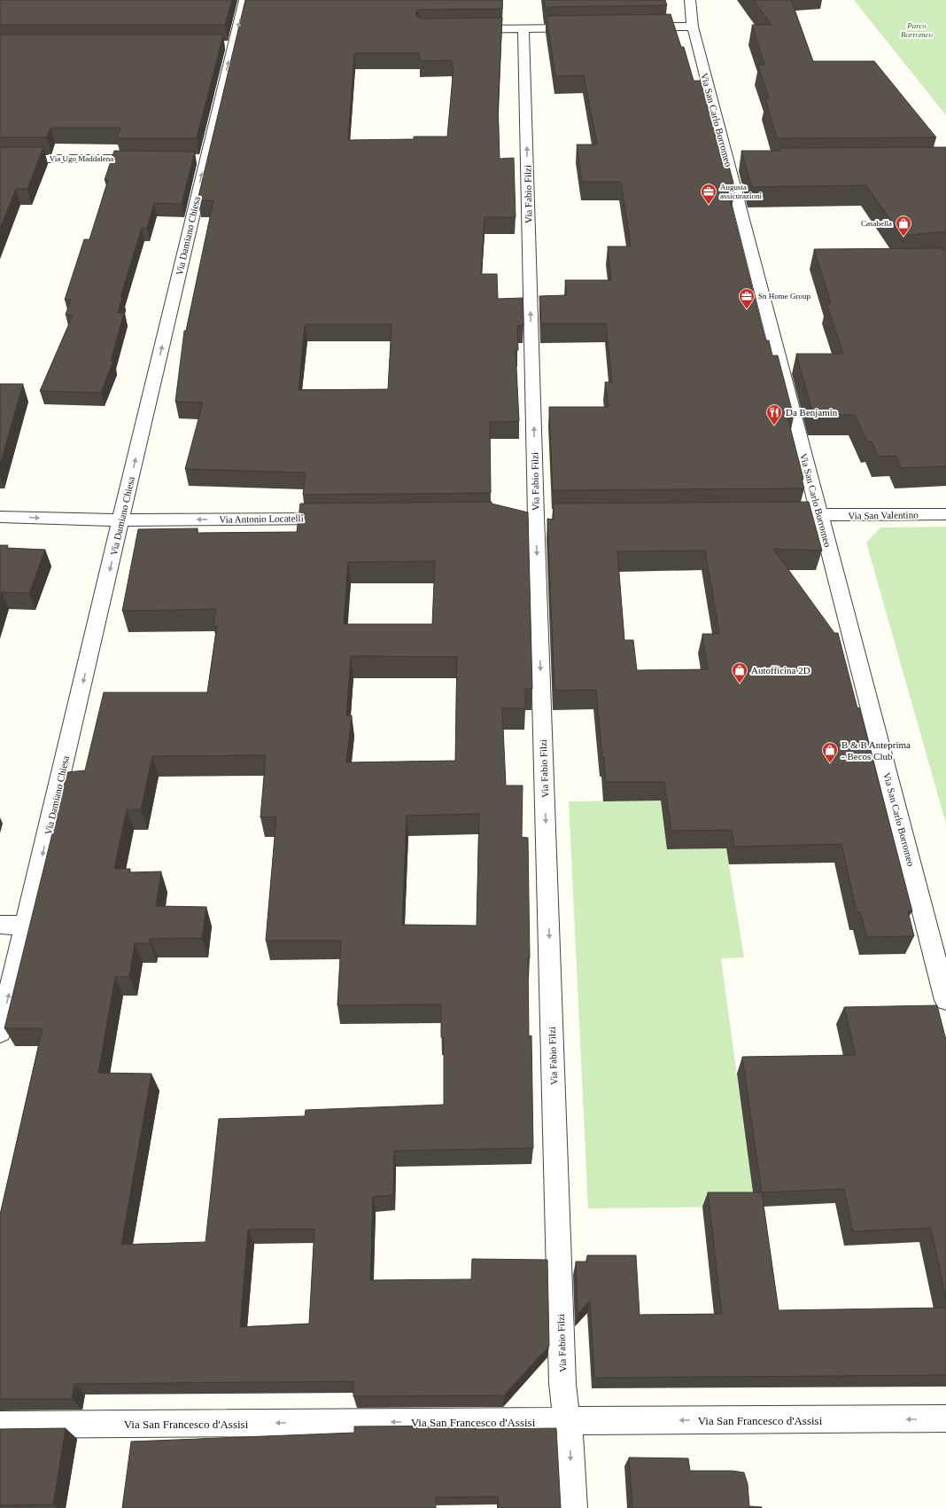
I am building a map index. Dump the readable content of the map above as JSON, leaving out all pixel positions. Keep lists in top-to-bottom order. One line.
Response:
{"streets":{"street":["Via San Carlo Borromeo","Via Ugo Maddalena","Via Fabio Filzi","Via Damiano Chiesa","Via San Valentino","Via Antonio Locatelli","Via San Francesco d'Assisi"]},"crossings":[["Via San Carlo Borromeo","Via San Valentino"],["Via Fabio Filzi","Via San Francesco d'Assisi"],["Via Damiano Chiesa","Via Antonio Locatelli"]],"one_way":["Via San Francesco d'Assisi"],"parks":["Parco Borromeo"],"places":{"office":["Augusta assicurazioni","Sn Home Group"],"shop":["Casabella","Autofficina 2D","B & B Anteprima - Becos Club"],"restaurant":["Da Benjamin"]}}
